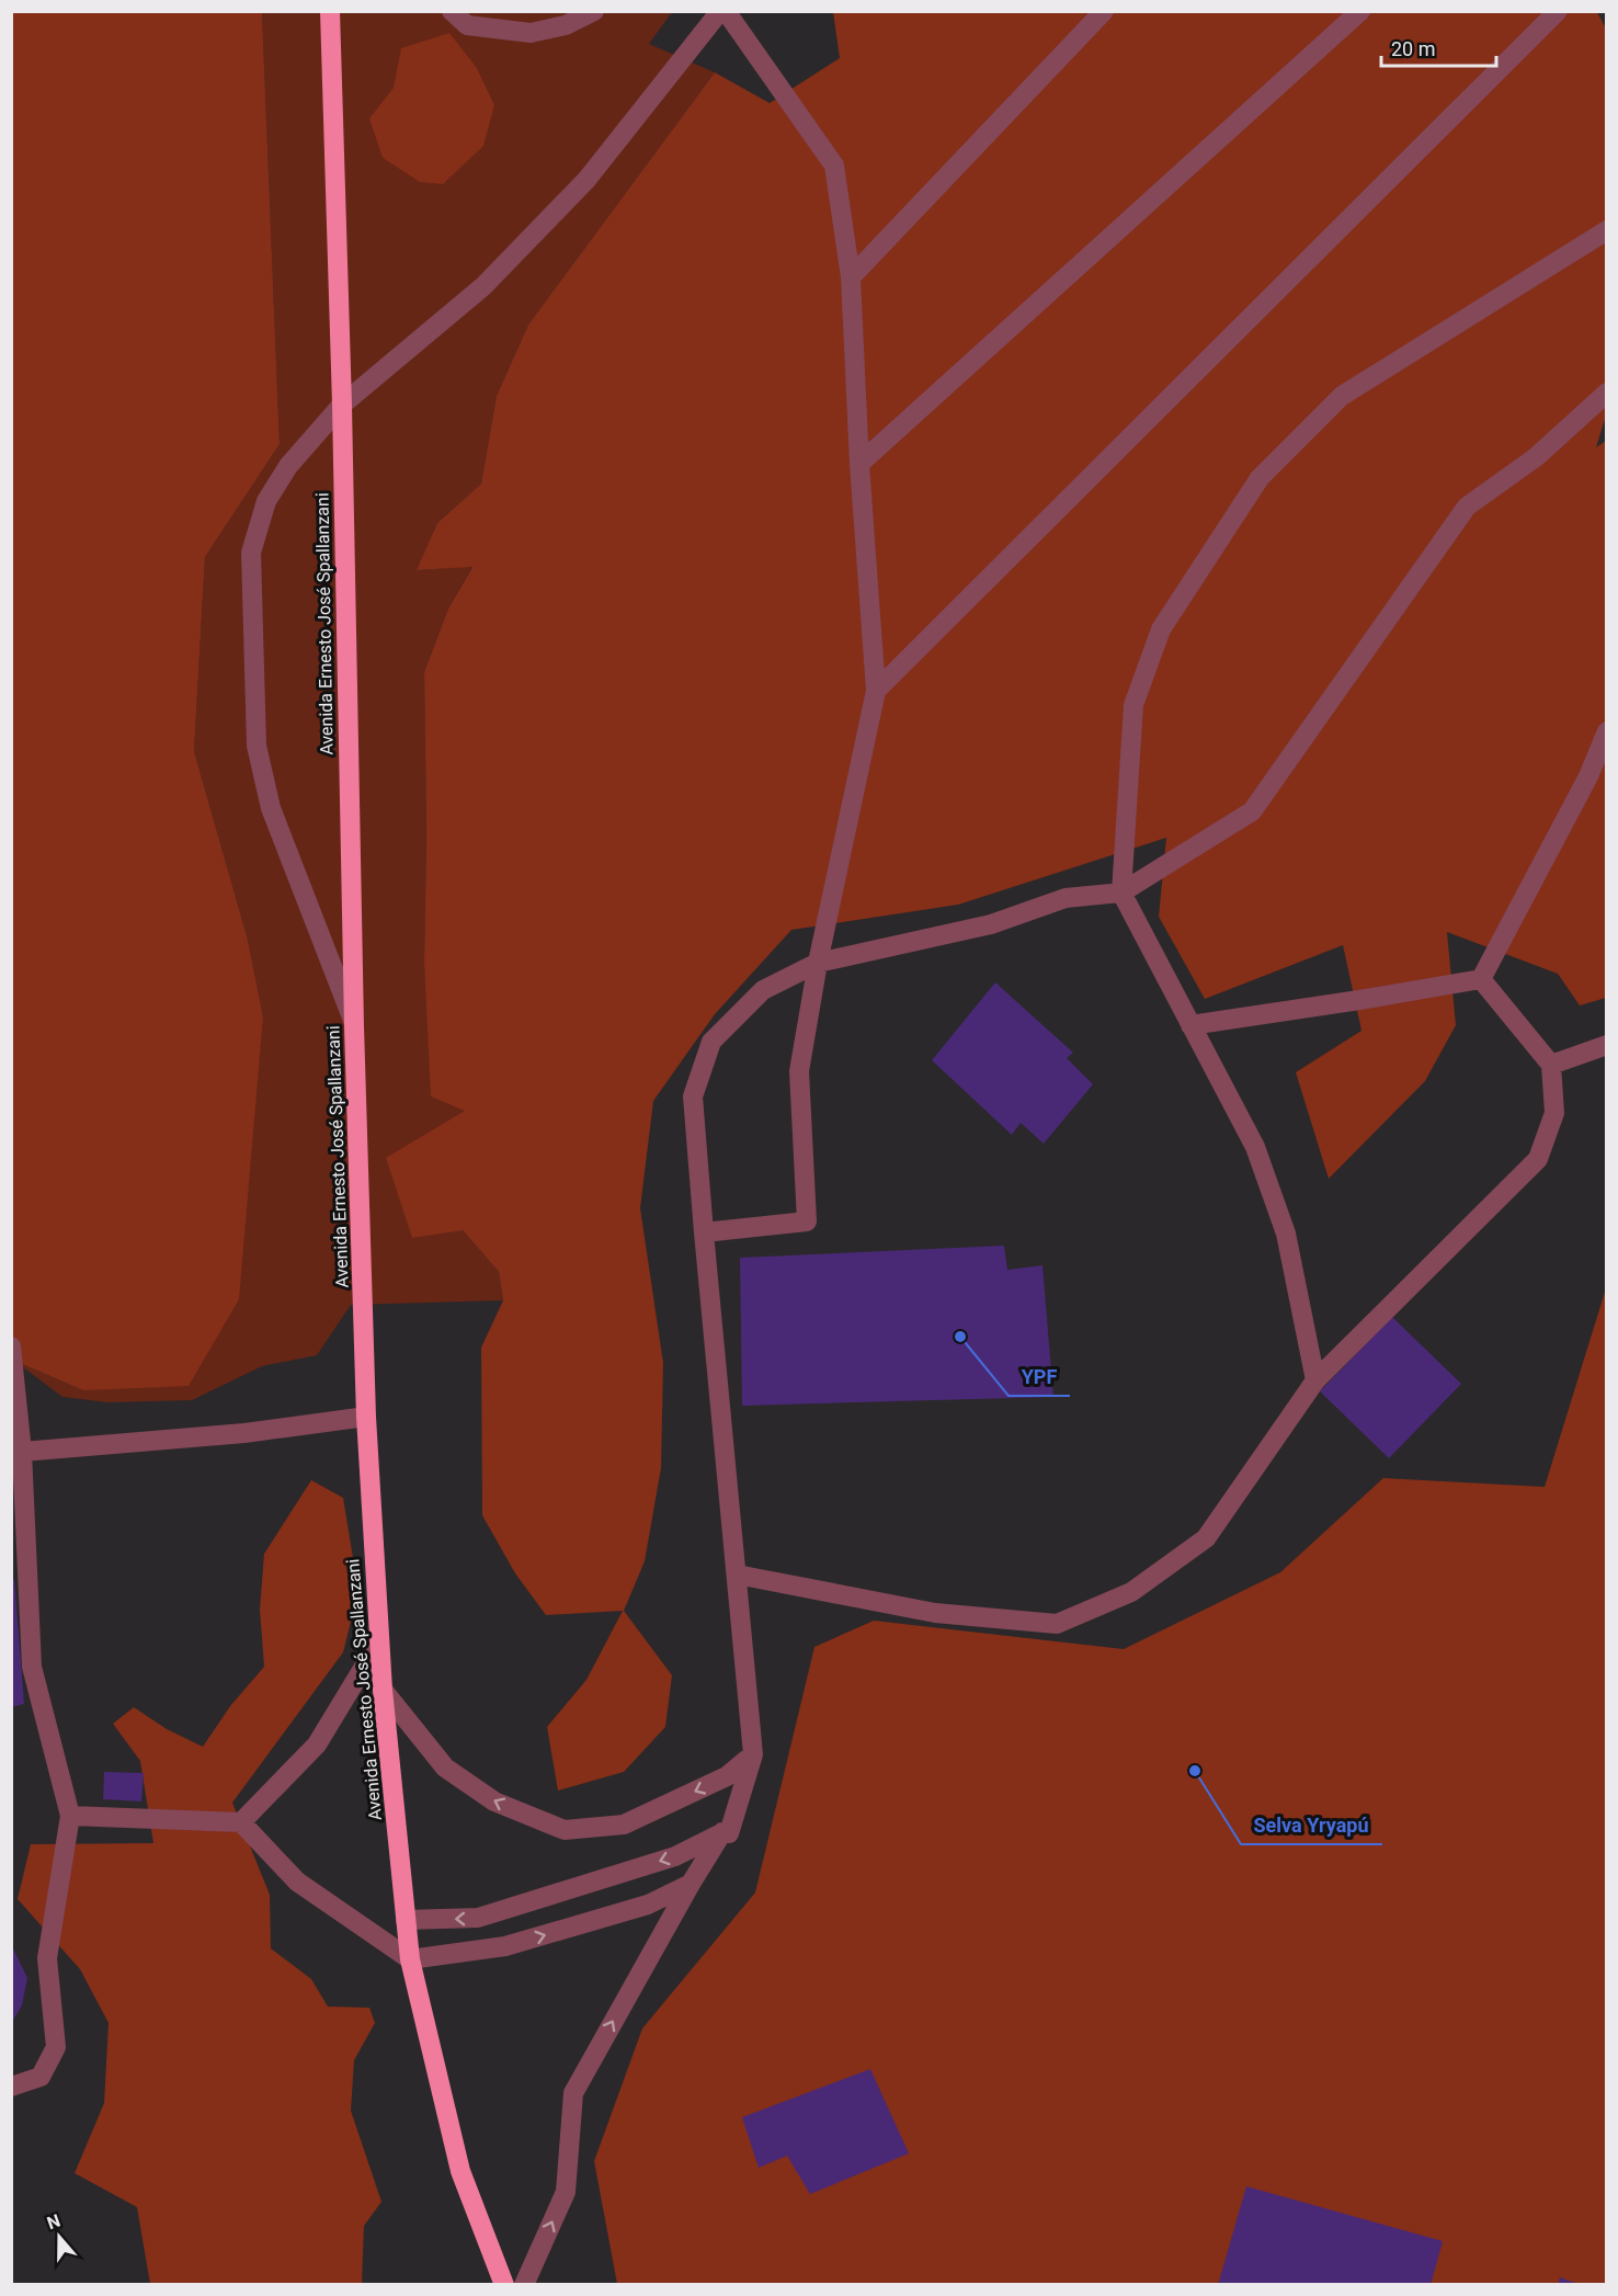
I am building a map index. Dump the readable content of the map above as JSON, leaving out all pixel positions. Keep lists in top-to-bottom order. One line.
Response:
{"streets":{"highway":["Avenida Ernesto José Spallanzani"]},"places":["YPF","Selva Yryapú"],"scale_bar":"20 m","north":"top"}
